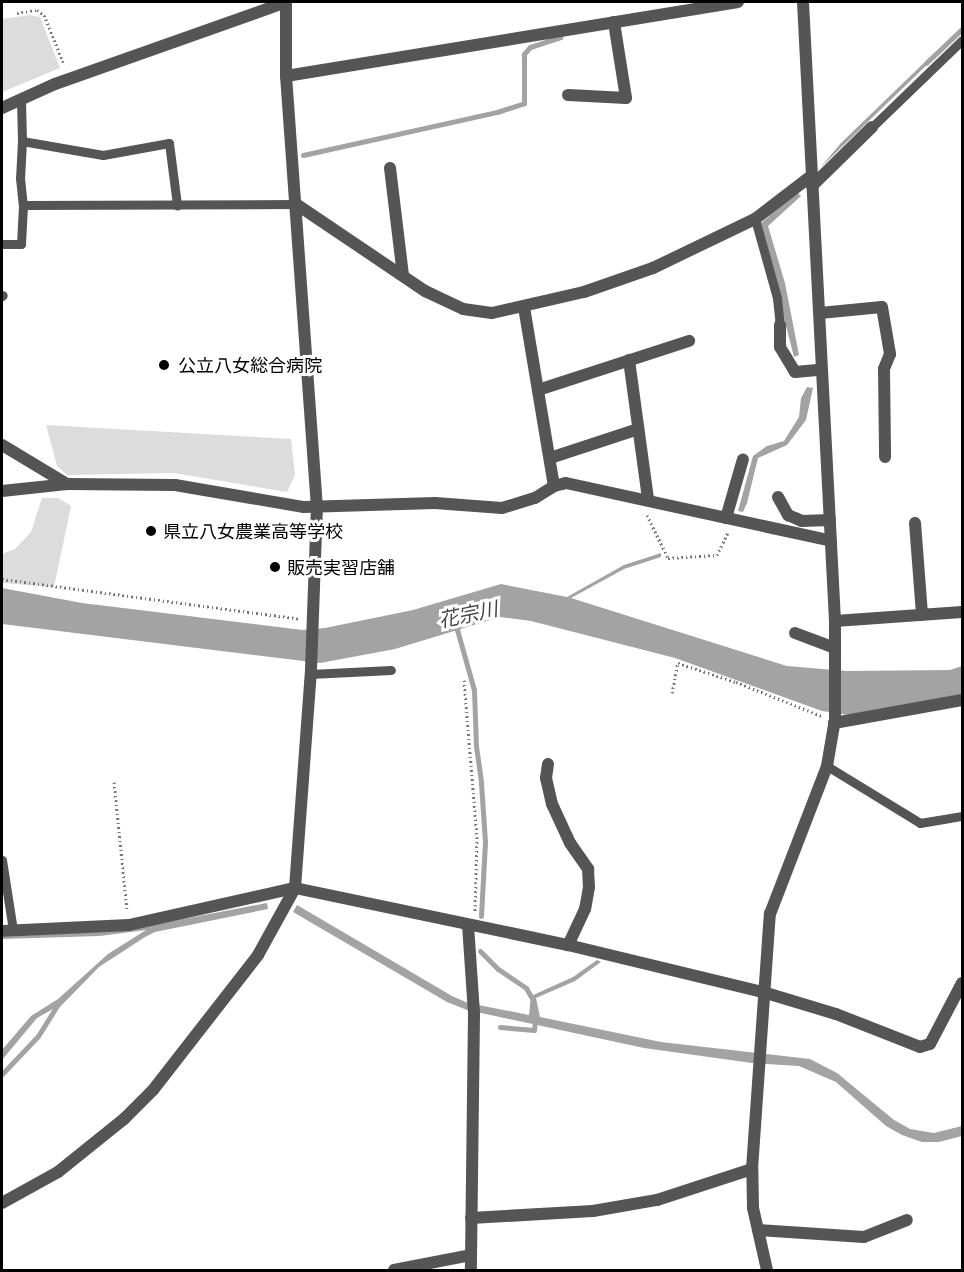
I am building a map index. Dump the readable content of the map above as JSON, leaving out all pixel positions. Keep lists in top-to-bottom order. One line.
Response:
{"water":["花宗川"],"places":["公立八女総合病院","県立八女農業高等学校","販売実習店舗"]}
